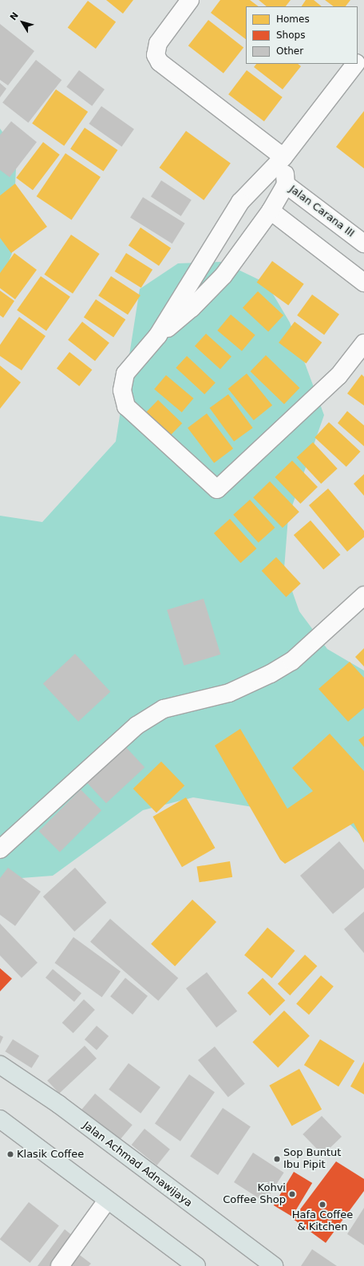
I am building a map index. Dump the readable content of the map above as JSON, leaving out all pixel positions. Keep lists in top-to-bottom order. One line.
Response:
{"streets":{"main road":["Jalan Achmad Adnawijaya"],"street":["Jalan Carana III"]},"places":["Klasik Coffee","Sop Buntut Ibu Pipit","Kohvi Coffee Shop","Hafa Coffee & Kitchen"],"legend":["Homes","Shops","Other"],"north":"top left"}
